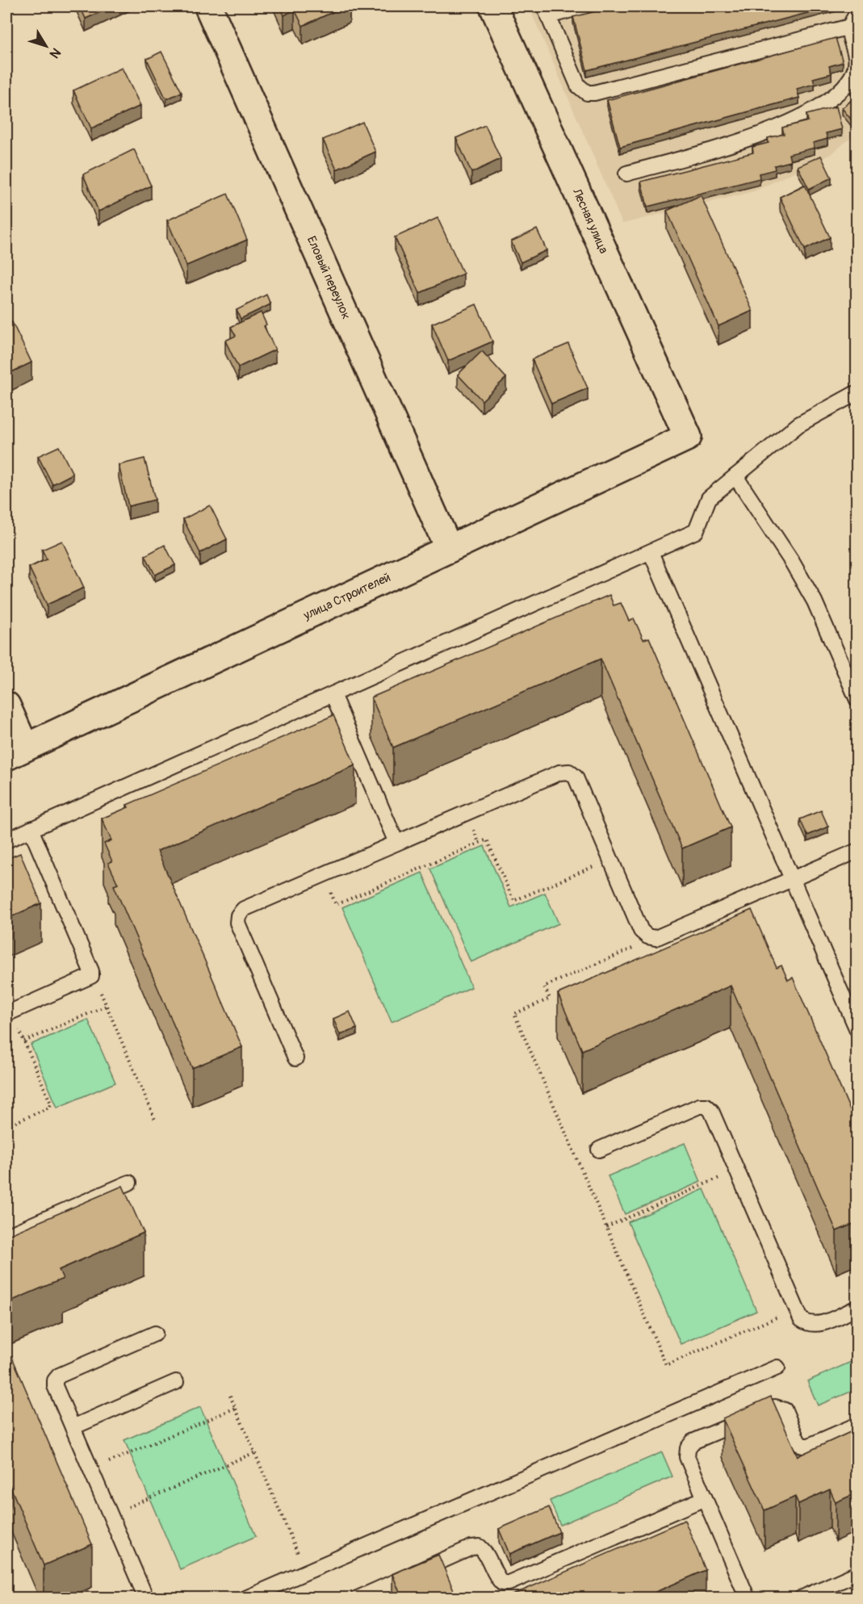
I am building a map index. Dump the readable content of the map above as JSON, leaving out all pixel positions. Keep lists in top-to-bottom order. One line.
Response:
{"streets":{"street":["Лесная улица","Еловый переулок","улица Строителей"]},"crossings":[["Лесная улица","улица Строителей"],["Еловый переулок","улица Строителей"]],"north":"bottom right"}
